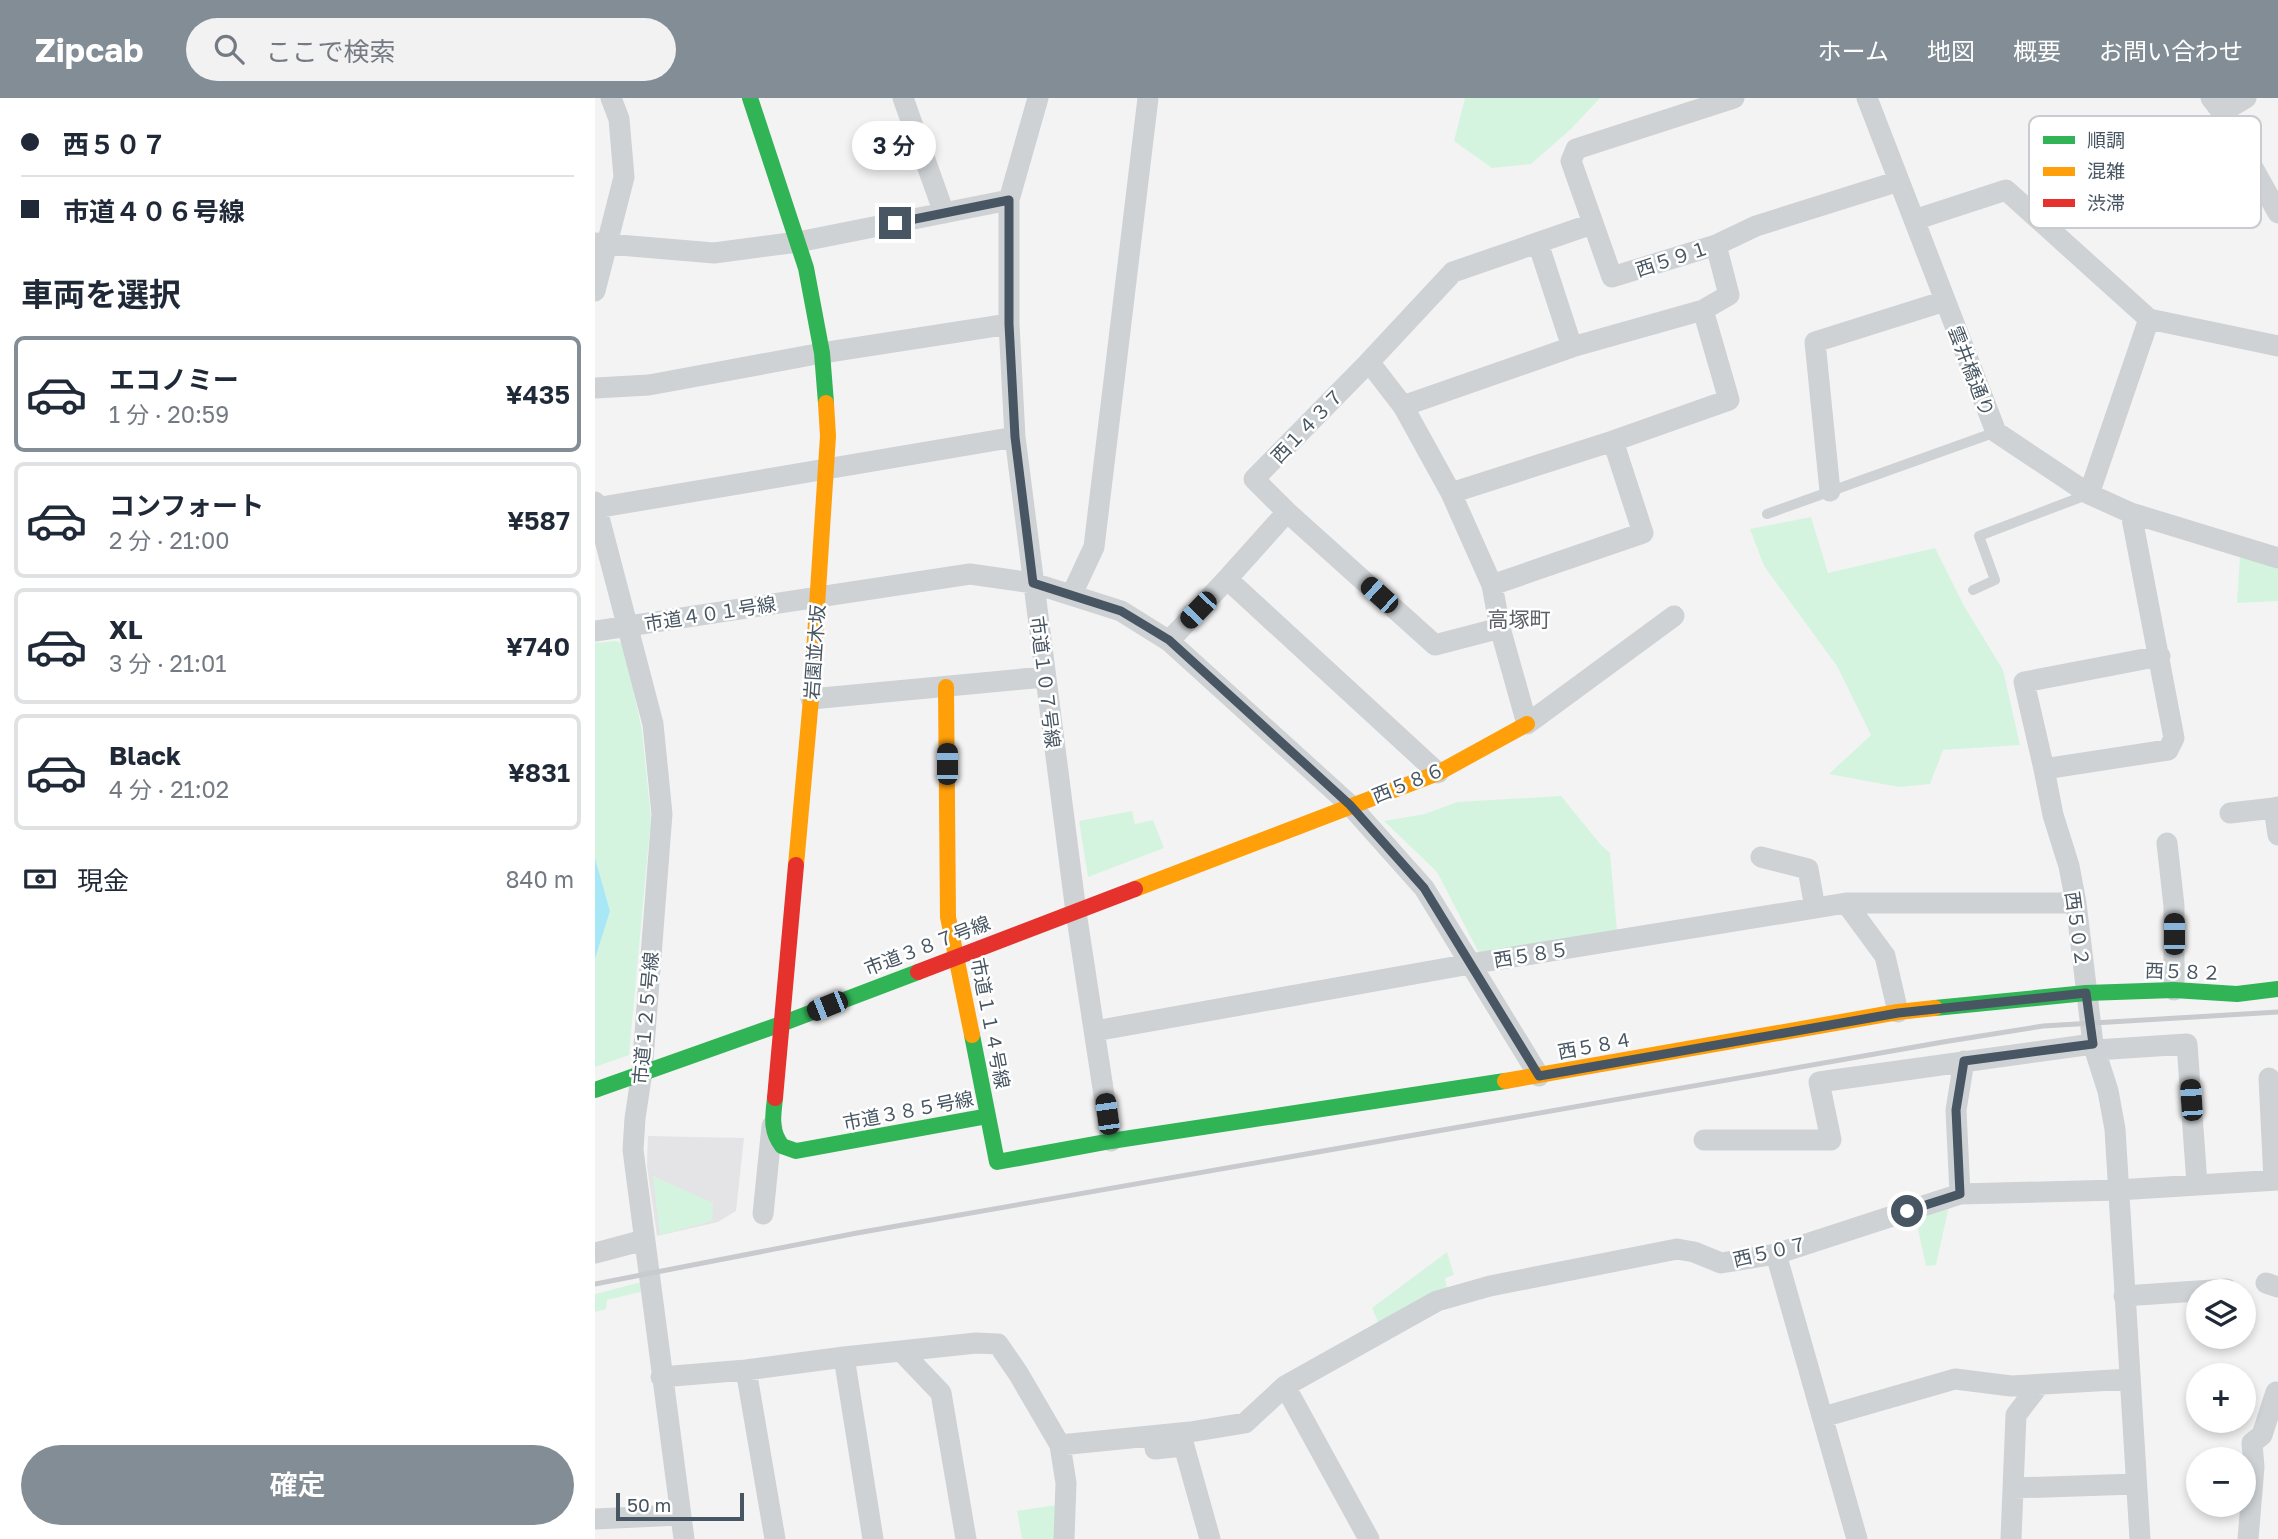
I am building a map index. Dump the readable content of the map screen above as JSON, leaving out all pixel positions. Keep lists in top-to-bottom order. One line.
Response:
{"streets":{"street":["西５９１","雲井橋通り","西１４３７","市道４０１号線","岩園並木坂","市道１０７号線","西５８６","西５０２","市道３８７号線","西５８５","西５８２","市道１２５号線","市道１１４号線","西５８４","市道３８５号線","西５０７"]},"crossings":[["西５９１","雲井橋通り"],["市道４０１号線","岩園並木坂"],["市道４０１号線","市道１０７号線"],["市道４０１号線","西５８６"],["市道４０１号線","西５８５"],["市道４０１号線","市道１２５号線"],["市道４０１号線","西５８４"],["岩園並木坂","市道３８７号線"],["岩園並木坂","市道３８５号線"],["市道１０７号線","西５８６"],["市道１０７号線","市道３８７号線"],["市道１０７号線","西５８５"],["市道１０７号線","西５８４"],["市道１０７号線","市道３８５号線"],["西５８６","市道３８７号線"],["西５０２","西５８５"],["西５０２","西５８２"],["西５０２","西５８４"],["西５０２","西５０７"],["市道３８７号線","市道１２５号線"],["市道３８７号線","市道１１４号線"],["西５８２","西５８４"],["市道１１４号線","市道３８５号線"],["西５８４","市道３８５号線"]],"districts":["高塚町"],"legend":["順調","混雑","渋滞"],"scale_bar":"50 m","page":{"header":"Zipcab","search":"ここで検索","nav":["ホーム","地図","概要","お問い合わせ"],"banner":["西５０７","市道４０６号線"],"bubble":"3 分","heading":"車両を選択","list":[{"name":"エコノミー","note":"1 分 · 20:59","value":"¥435"},{"name":"コンフォート","note":"2 分 · 21:00","value":"¥587"},{"name":"XL","note":"3 分 · 21:01","value":"¥740"},{"name":"Black","note":"4 分 · 21:02","value":"¥831"}],"pay":["現金","840 m"],"map_buttons":["+","−"],"buttons":"確定","scale":"50 m"}}
